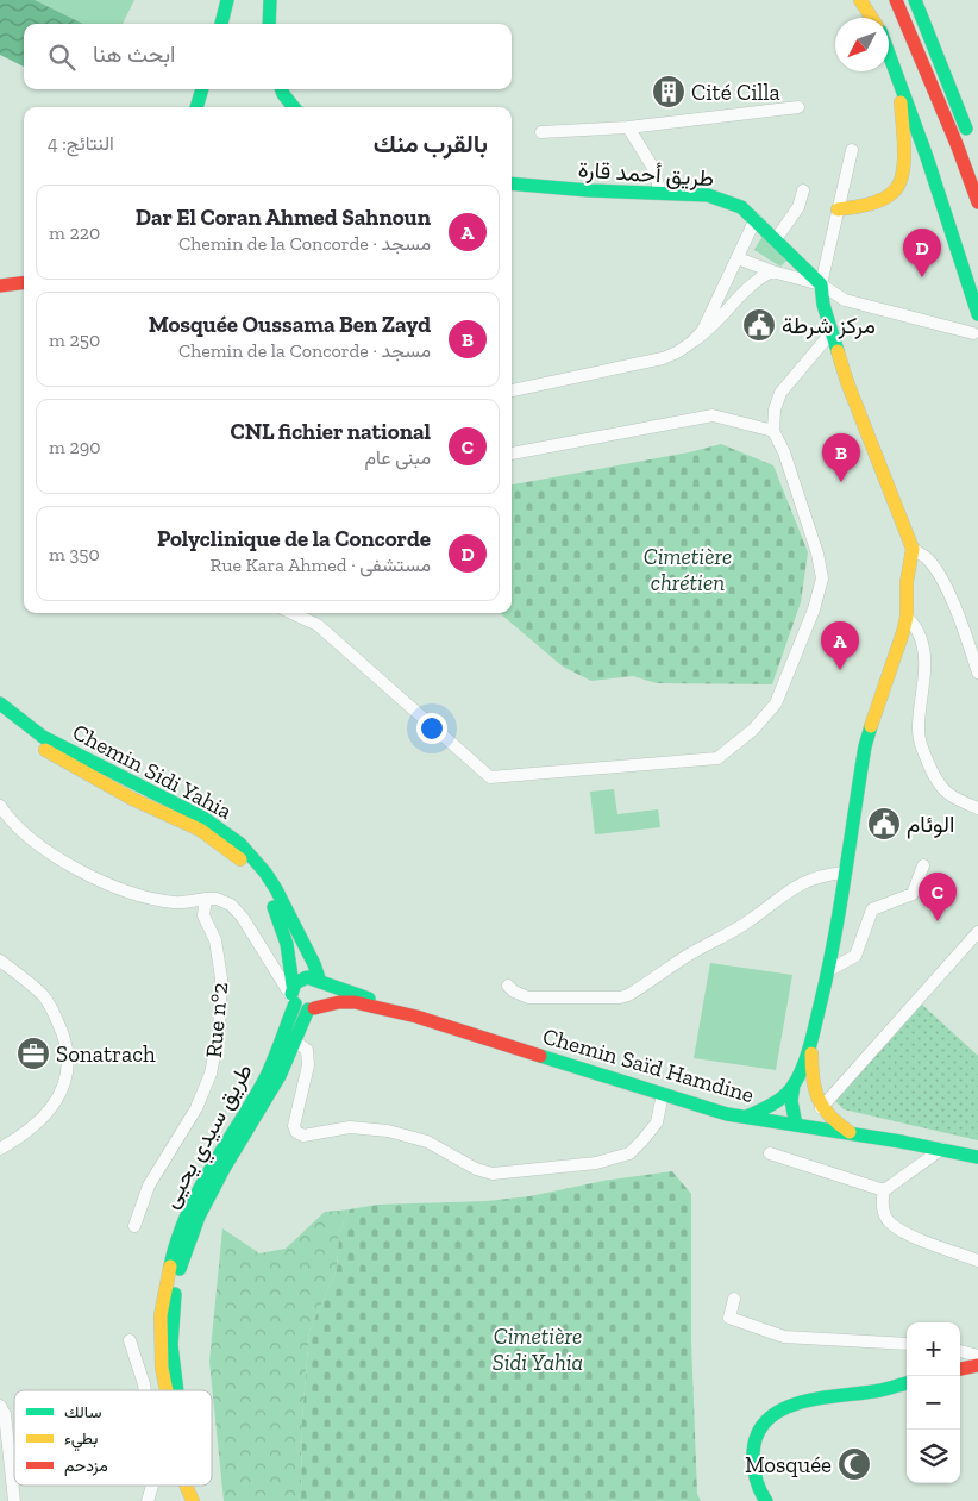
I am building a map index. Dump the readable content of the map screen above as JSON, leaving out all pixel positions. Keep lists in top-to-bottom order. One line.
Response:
{"streets":{"main road":["طريق أحمد قارة","Chemin Sidi Yahia","Chemin Saïd Hamdine","طريق سيدي يحيى"],"street":["Rue n°2"]},"crossings":[["Chemin Sidi Yahia","طريق سيدي يحيى"]],"parks":["Cimetière chrétien","Cimetière Sidi Yahia"],"places":{"building":["Cité Cilla"],"public building":["مركز شرطة","الوئام"],"office":["Sonatrach"],"mosque":["Mosquée"]},"legend":["سالك","بطيء","مزدحم"],"north":"bottom left","page":{"search":"ابحث هنا","heading":["بالقرب منك","النتائج: 4"],"list":[{"mark":"A","name":"Dar El Coran Ahmed Sahnoun","note":"مسجد · Chemin de la Concorde","value":"220 m"},{"mark":"B","name":"Mosquée Oussama Ben Zayd","note":"مسجد · Chemin de la Concorde","value":"250 m"},{"mark":"C","name":"CNL fichier national","note":"مبنى عام","value":"290 m"},{"mark":"D","name":"Polyclinique de la Concorde","note":"مستشفى · Rue Kara Ahmed","value":"350 m"}],"pins":["D","B","A","C"],"map_buttons":["+","−"]}}
